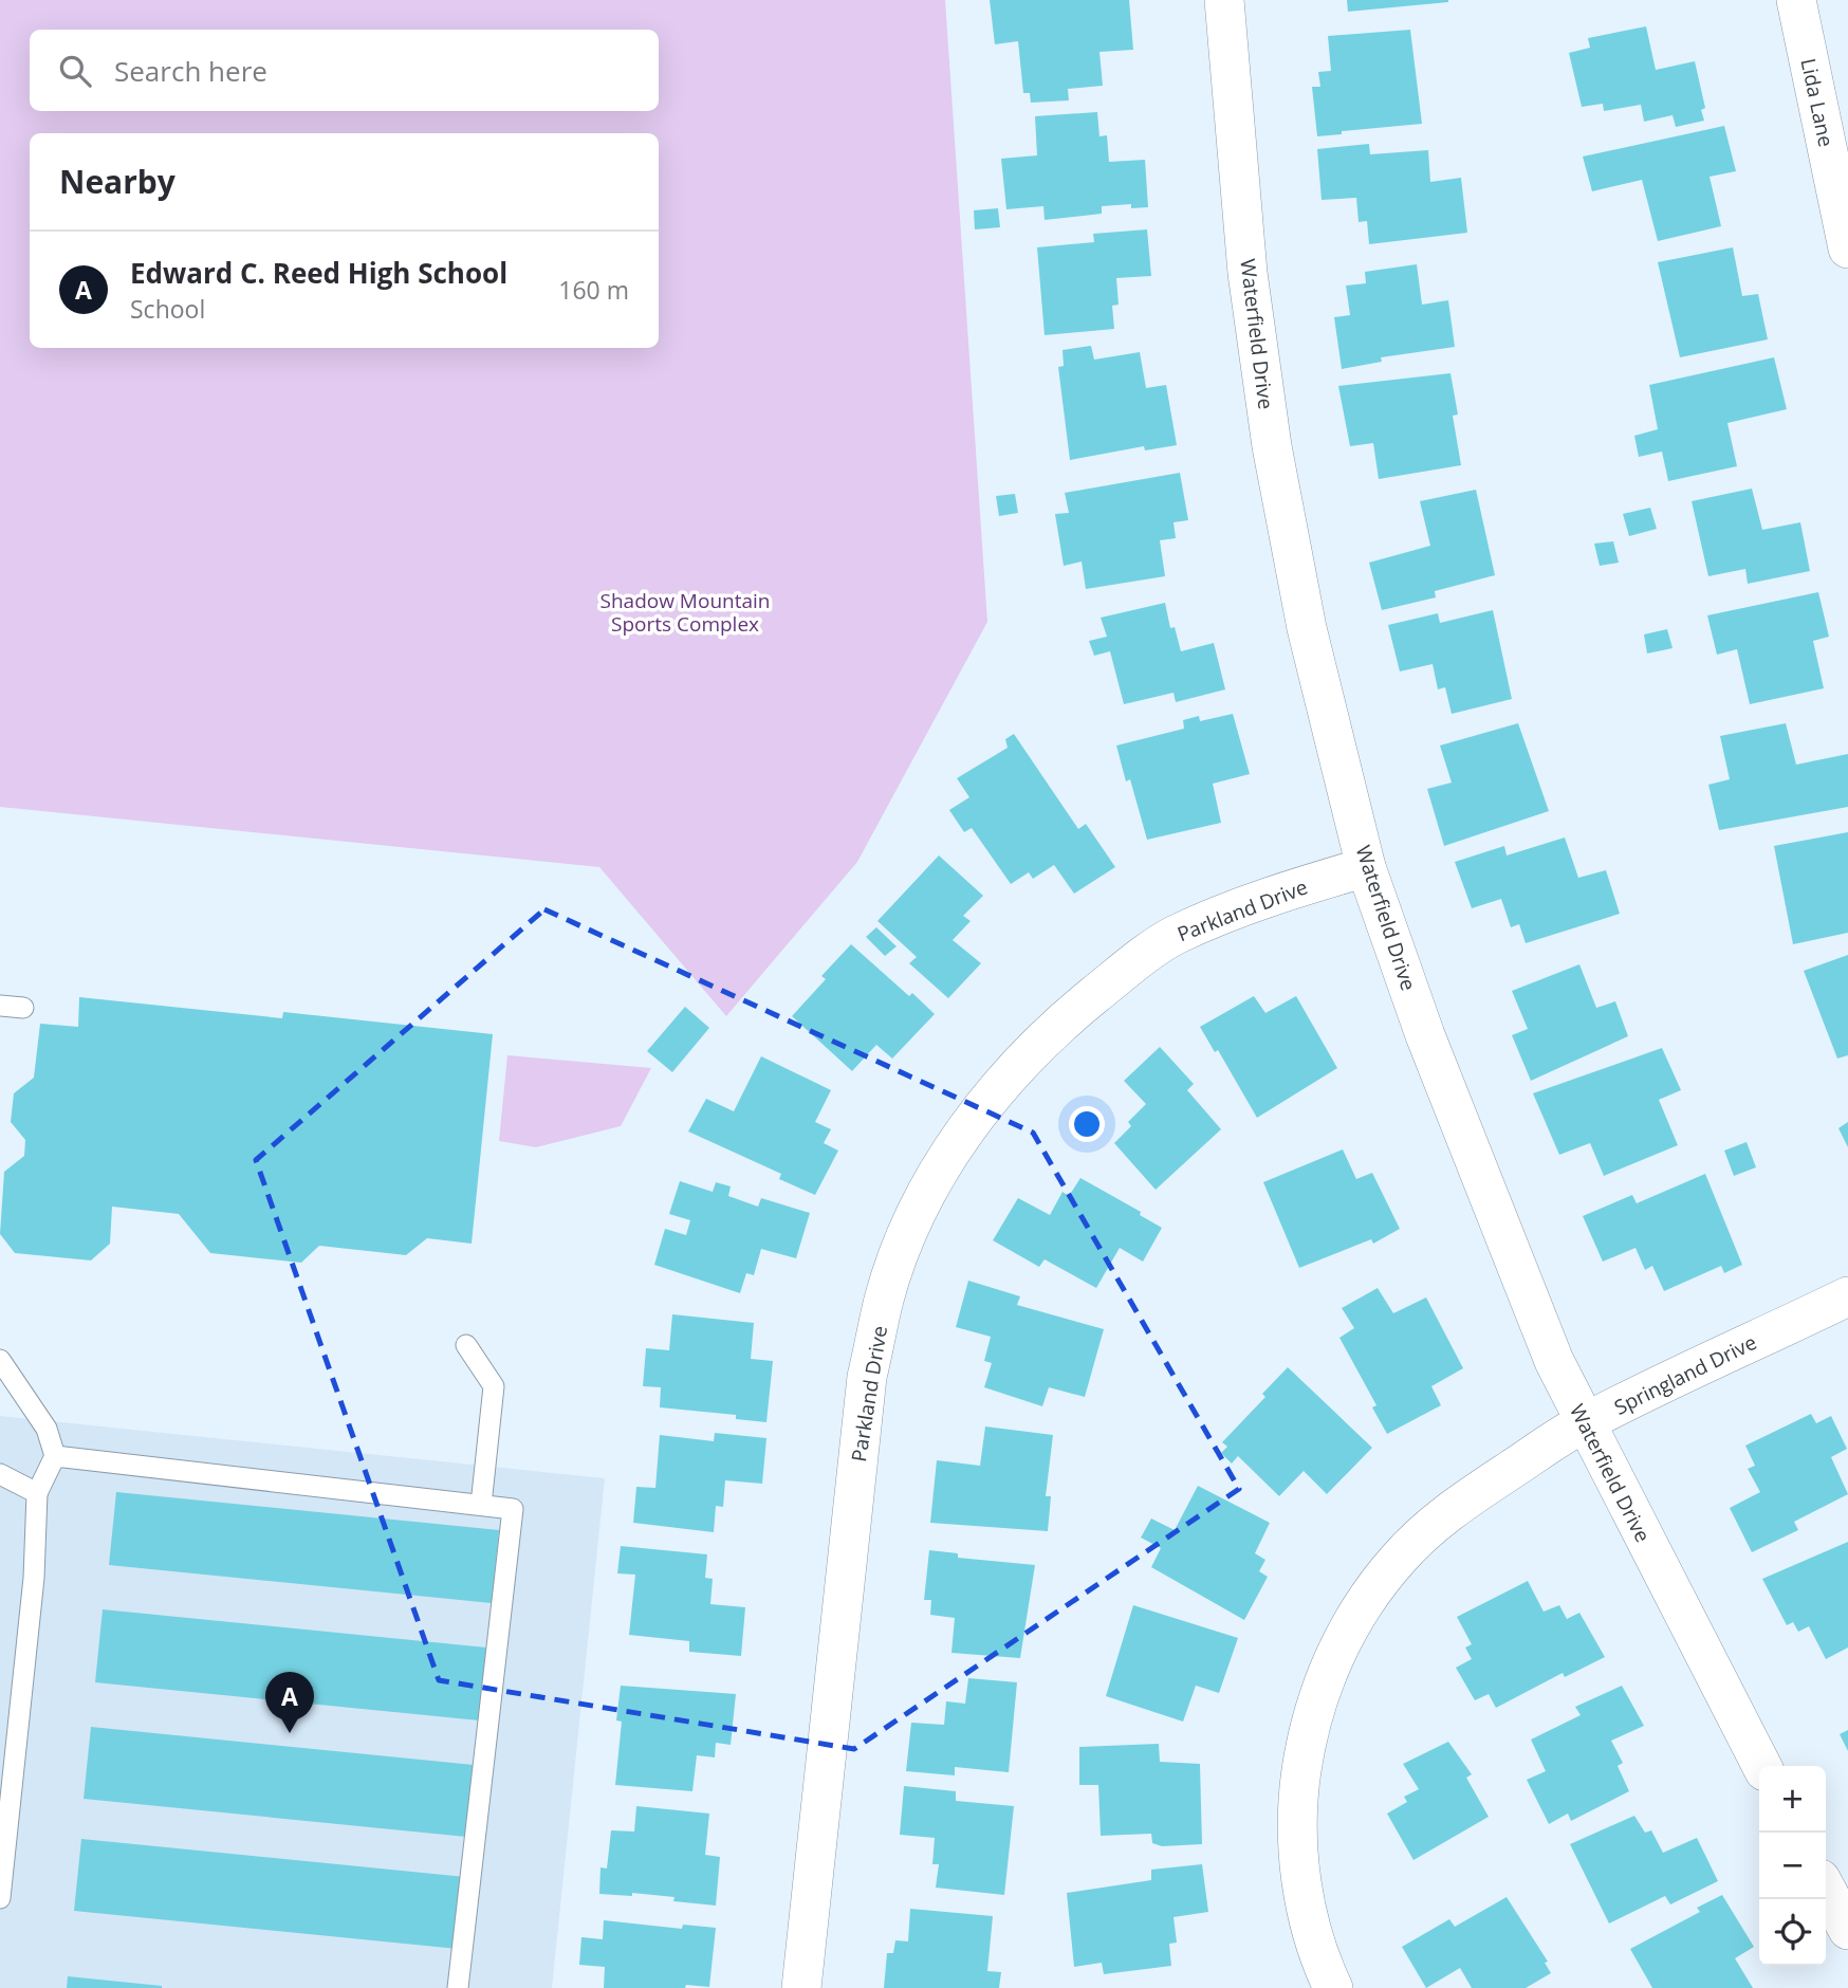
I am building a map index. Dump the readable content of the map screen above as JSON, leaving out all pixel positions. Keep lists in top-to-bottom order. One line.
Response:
{"streets":{"street":["Lida Lane","Waterfield Drive","Parkland Drive","Springland Drive"]},"crossings":[["Waterfield Drive","Parkland Drive"],["Waterfield Drive","Springland Drive"]],"parks":["Shadow Mountain Sports Complex"],"page":{"search":"Search here","heading":"Nearby","list":[{"mark":"A","name":"Edward C. Reed High School","note":"School","value":"160 m"}],"pins":"A","map_buttons":["+","−"]}}
